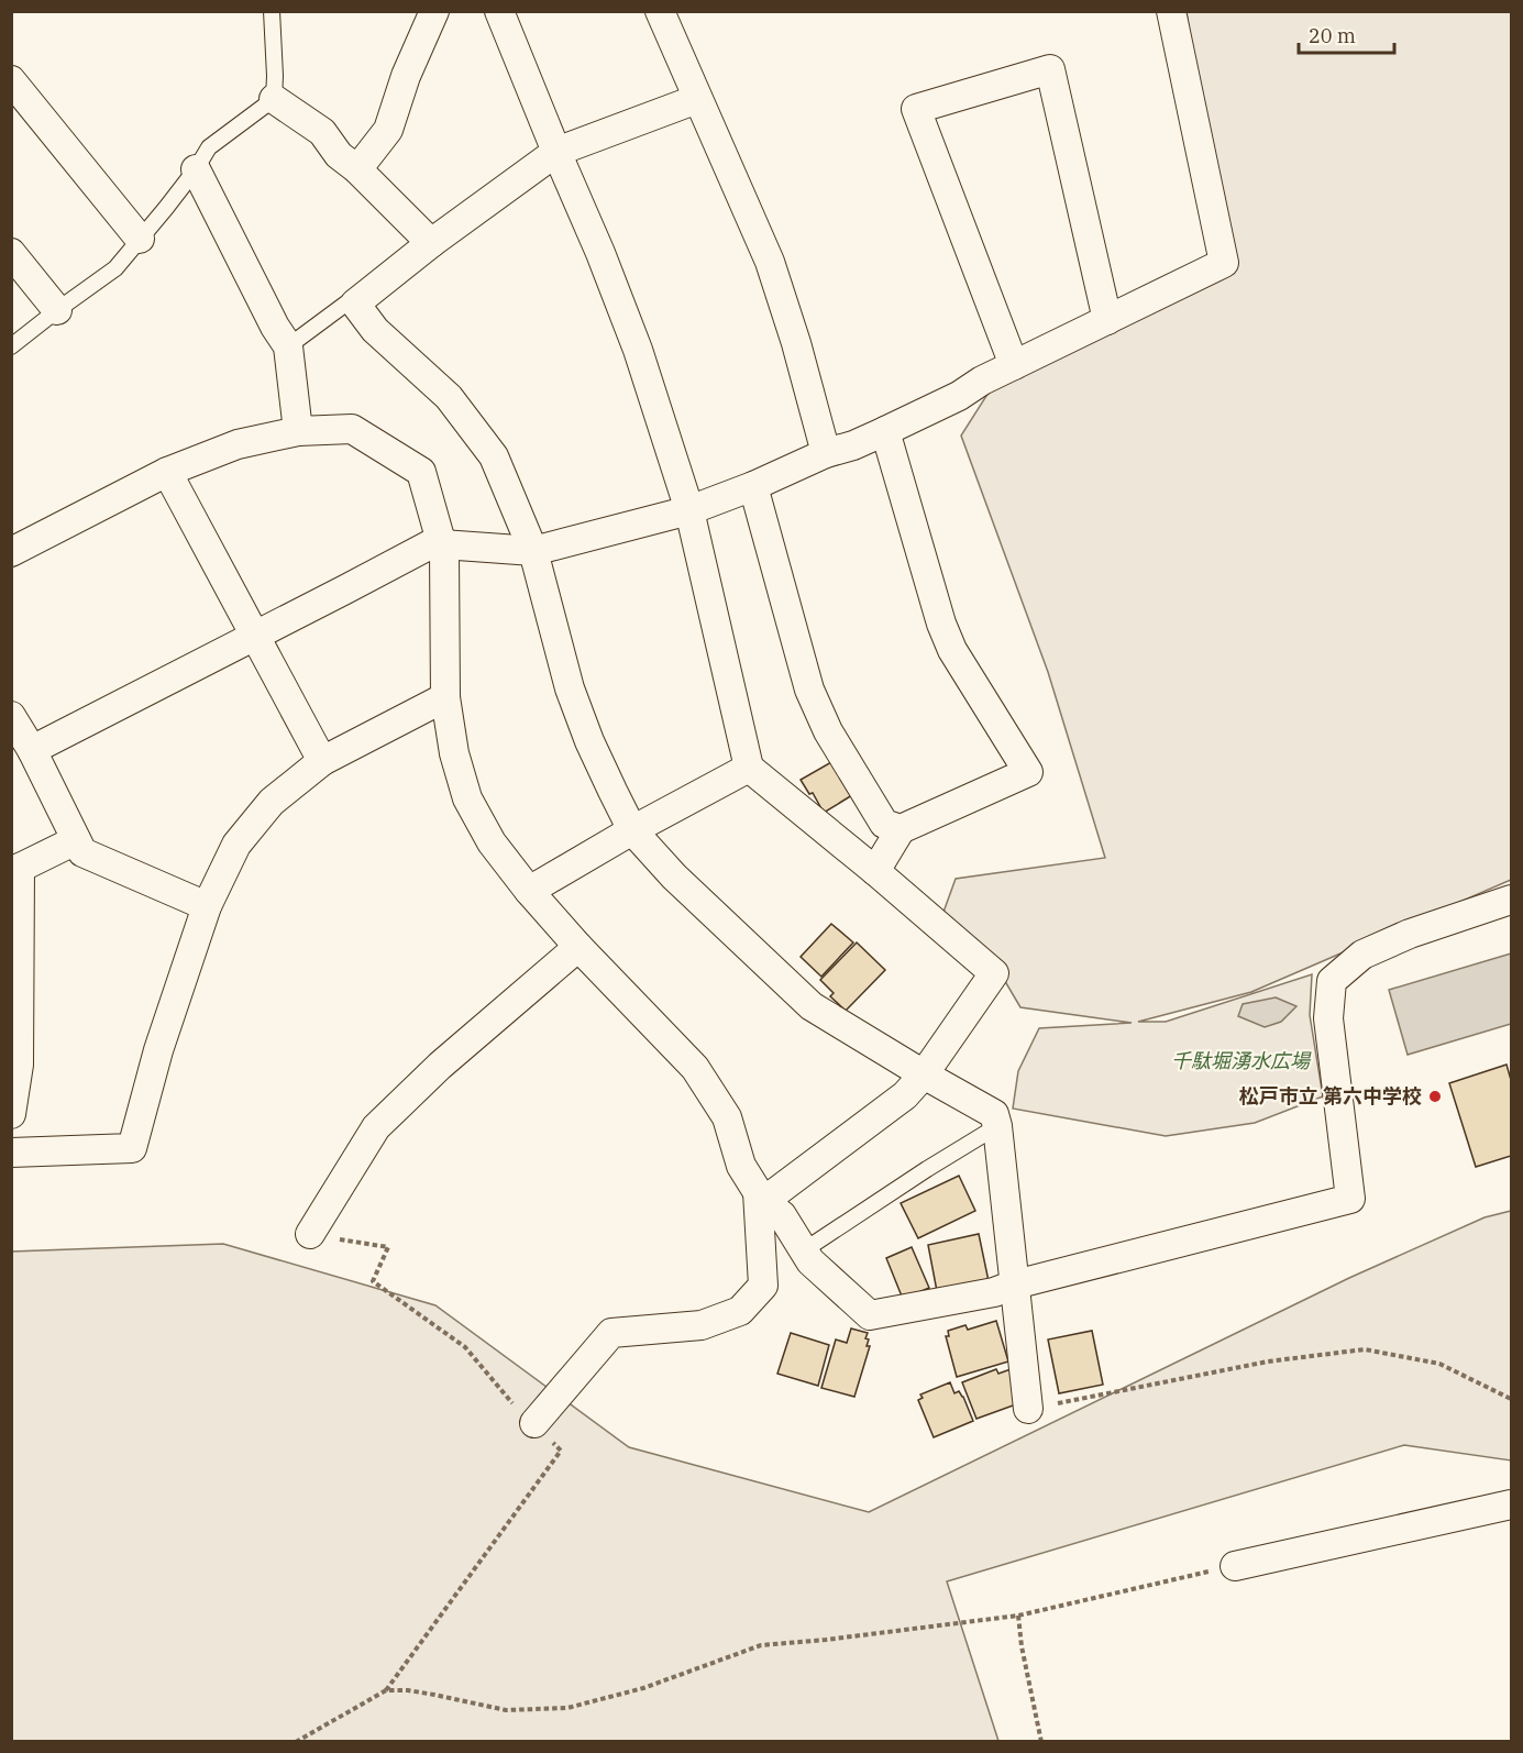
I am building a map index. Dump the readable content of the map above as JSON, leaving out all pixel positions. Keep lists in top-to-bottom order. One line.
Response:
{"parks":["千駄堀湧水広場"],"places":["松戸市立 第六中学校"],"scale_bar":"20 m"}
